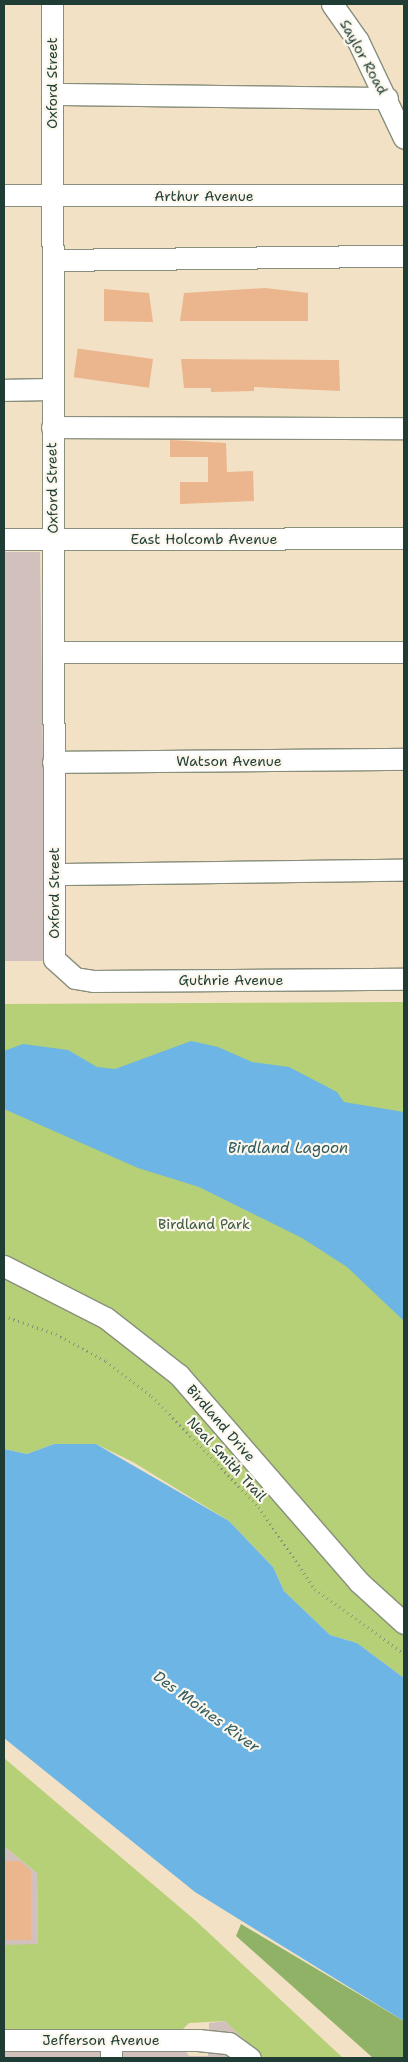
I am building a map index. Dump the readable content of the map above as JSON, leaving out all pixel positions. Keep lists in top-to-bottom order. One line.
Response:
{"streets":{"street":["Saylor Road","Oxford Street","Arthur Avenue","East Holcomb Avenue","Watson Avenue","Guthrie Avenue","Birdland Drive","Jefferson Avenue"],"path":["Neal Smith Trail"]},"crossings":[["Oxford Street","Arthur Avenue"],["Oxford Street","East Holcomb Avenue"],["Oxford Street","Watson Avenue"],["Oxford Street","Guthrie Avenue"]],"water":["Birdland Lagoon","Des Moines River"],"parks":["Birdland Park"]}
